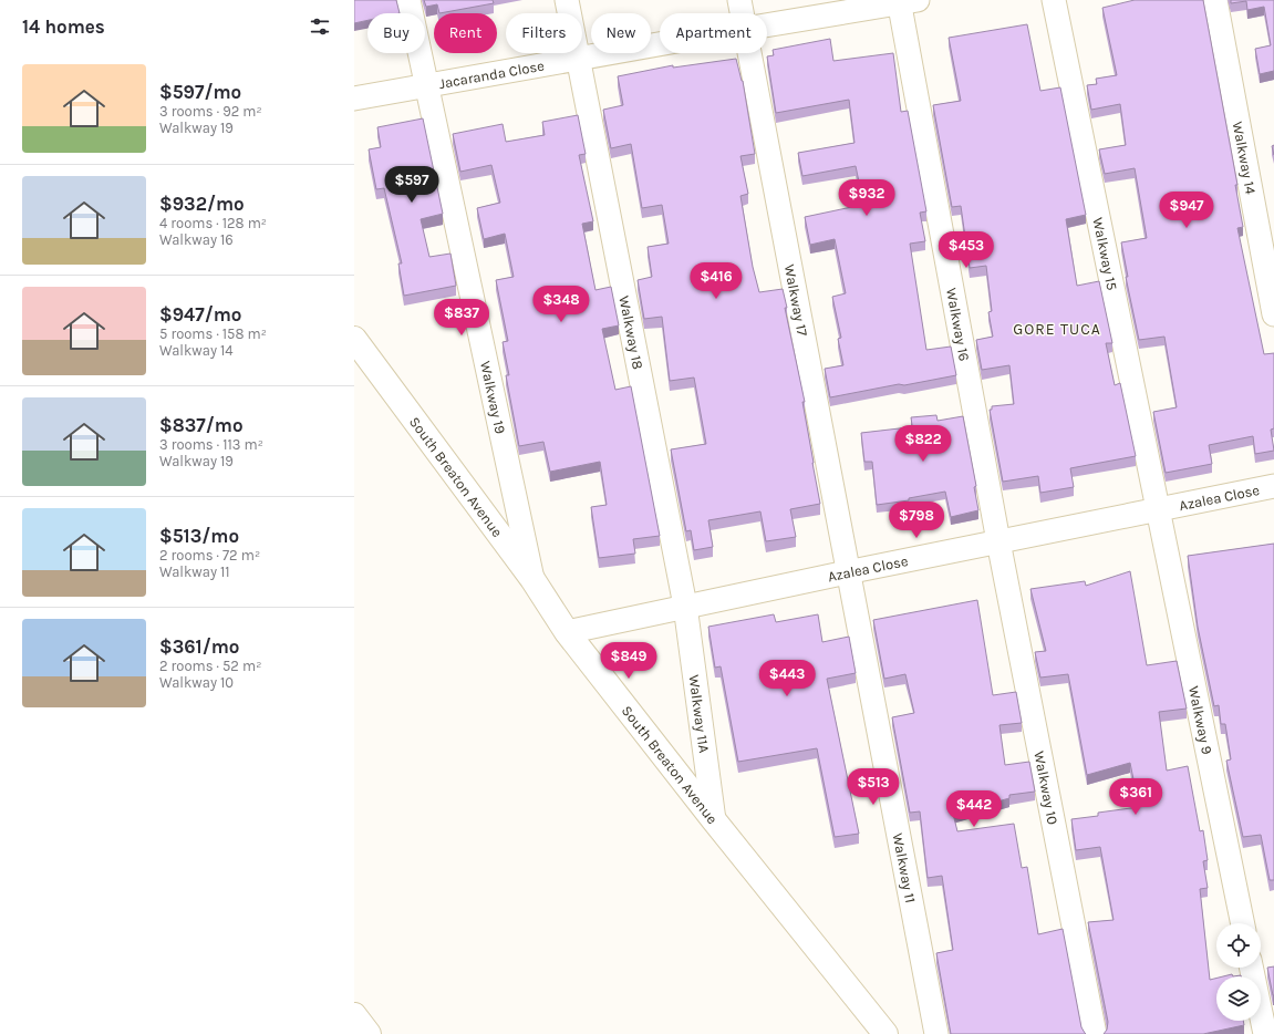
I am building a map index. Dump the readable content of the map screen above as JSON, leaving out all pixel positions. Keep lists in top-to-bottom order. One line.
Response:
{"streets":{"street":["Jacaranda Close","Walkway 14","Walkway 15","Walkway 17","Walkway 16","Walkway 18","Walkway 19","South Breaton Avenue","Azalea Close","Walkway 11A","Walkway 9","Walkway 10","Walkway 11"]},"crossings":[["Jacaranda Close","Walkway 16"],["Jacaranda Close","Walkway 18"],["Jacaranda Close","Walkway 19"],["Walkway 15","Azalea Close"],["Walkway 15","Walkway 9"],["Walkway 17","Azalea Close"],["Walkway 17","Walkway 11"],["Walkway 16","Azalea Close"],["Walkway 16","Walkway 10"],["Walkway 18","Azalea Close"],["Walkway 18","Walkway 11A"],["Walkway 19","South Breaton Avenue"],["South Breaton Avenue","Azalea Close"],["South Breaton Avenue","Walkway 11A"],["Azalea Close","Walkway 11A"],["Azalea Close","Walkway 9"],["Azalea Close","Walkway 10"],["Azalea Close","Walkway 11"]],"districts":["GORE TUCA"],"page":{"heading":"14 homes","chip":["Buy","Rent","Filters","New","Apartment"],"list":[{"name":"$597/mo","note":"3 rooms · 92 m² · Walkway 19"},{"name":"$932/mo","note":"4 rooms · 128 m² · Walkway 16"},{"name":"$947/mo","note":"5 rooms · 158 m² · Walkway 14"},{"name":"$837/mo","note":"3 rooms · 113 m² · Walkway 19"},{"name":"$513/mo","note":"2 rooms · 72 m² · Walkway 11"},{"name":"$361/mo","note":"2 rooms · 52 m² · Walkway 10"}],"price":["$597","$932","$947","$453","$416","$348","$837","$822","$798","$849","$443","$513","$361","$442"]}}
